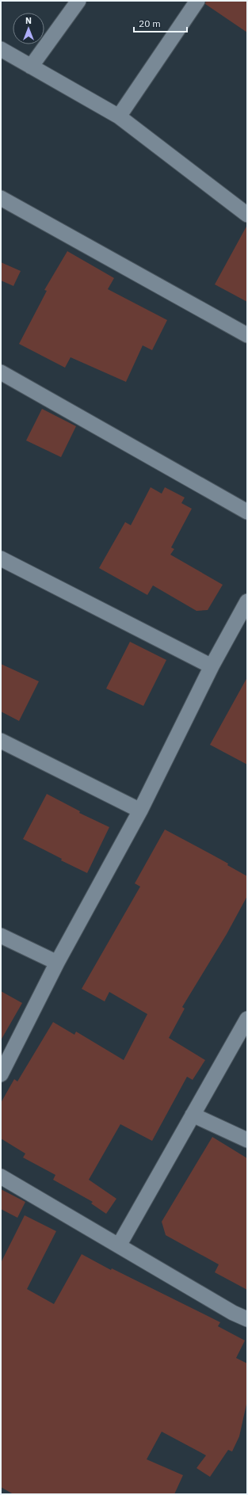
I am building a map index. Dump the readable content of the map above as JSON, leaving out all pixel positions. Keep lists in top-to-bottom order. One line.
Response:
{"scale_bar":"20 m","north":"top"}
